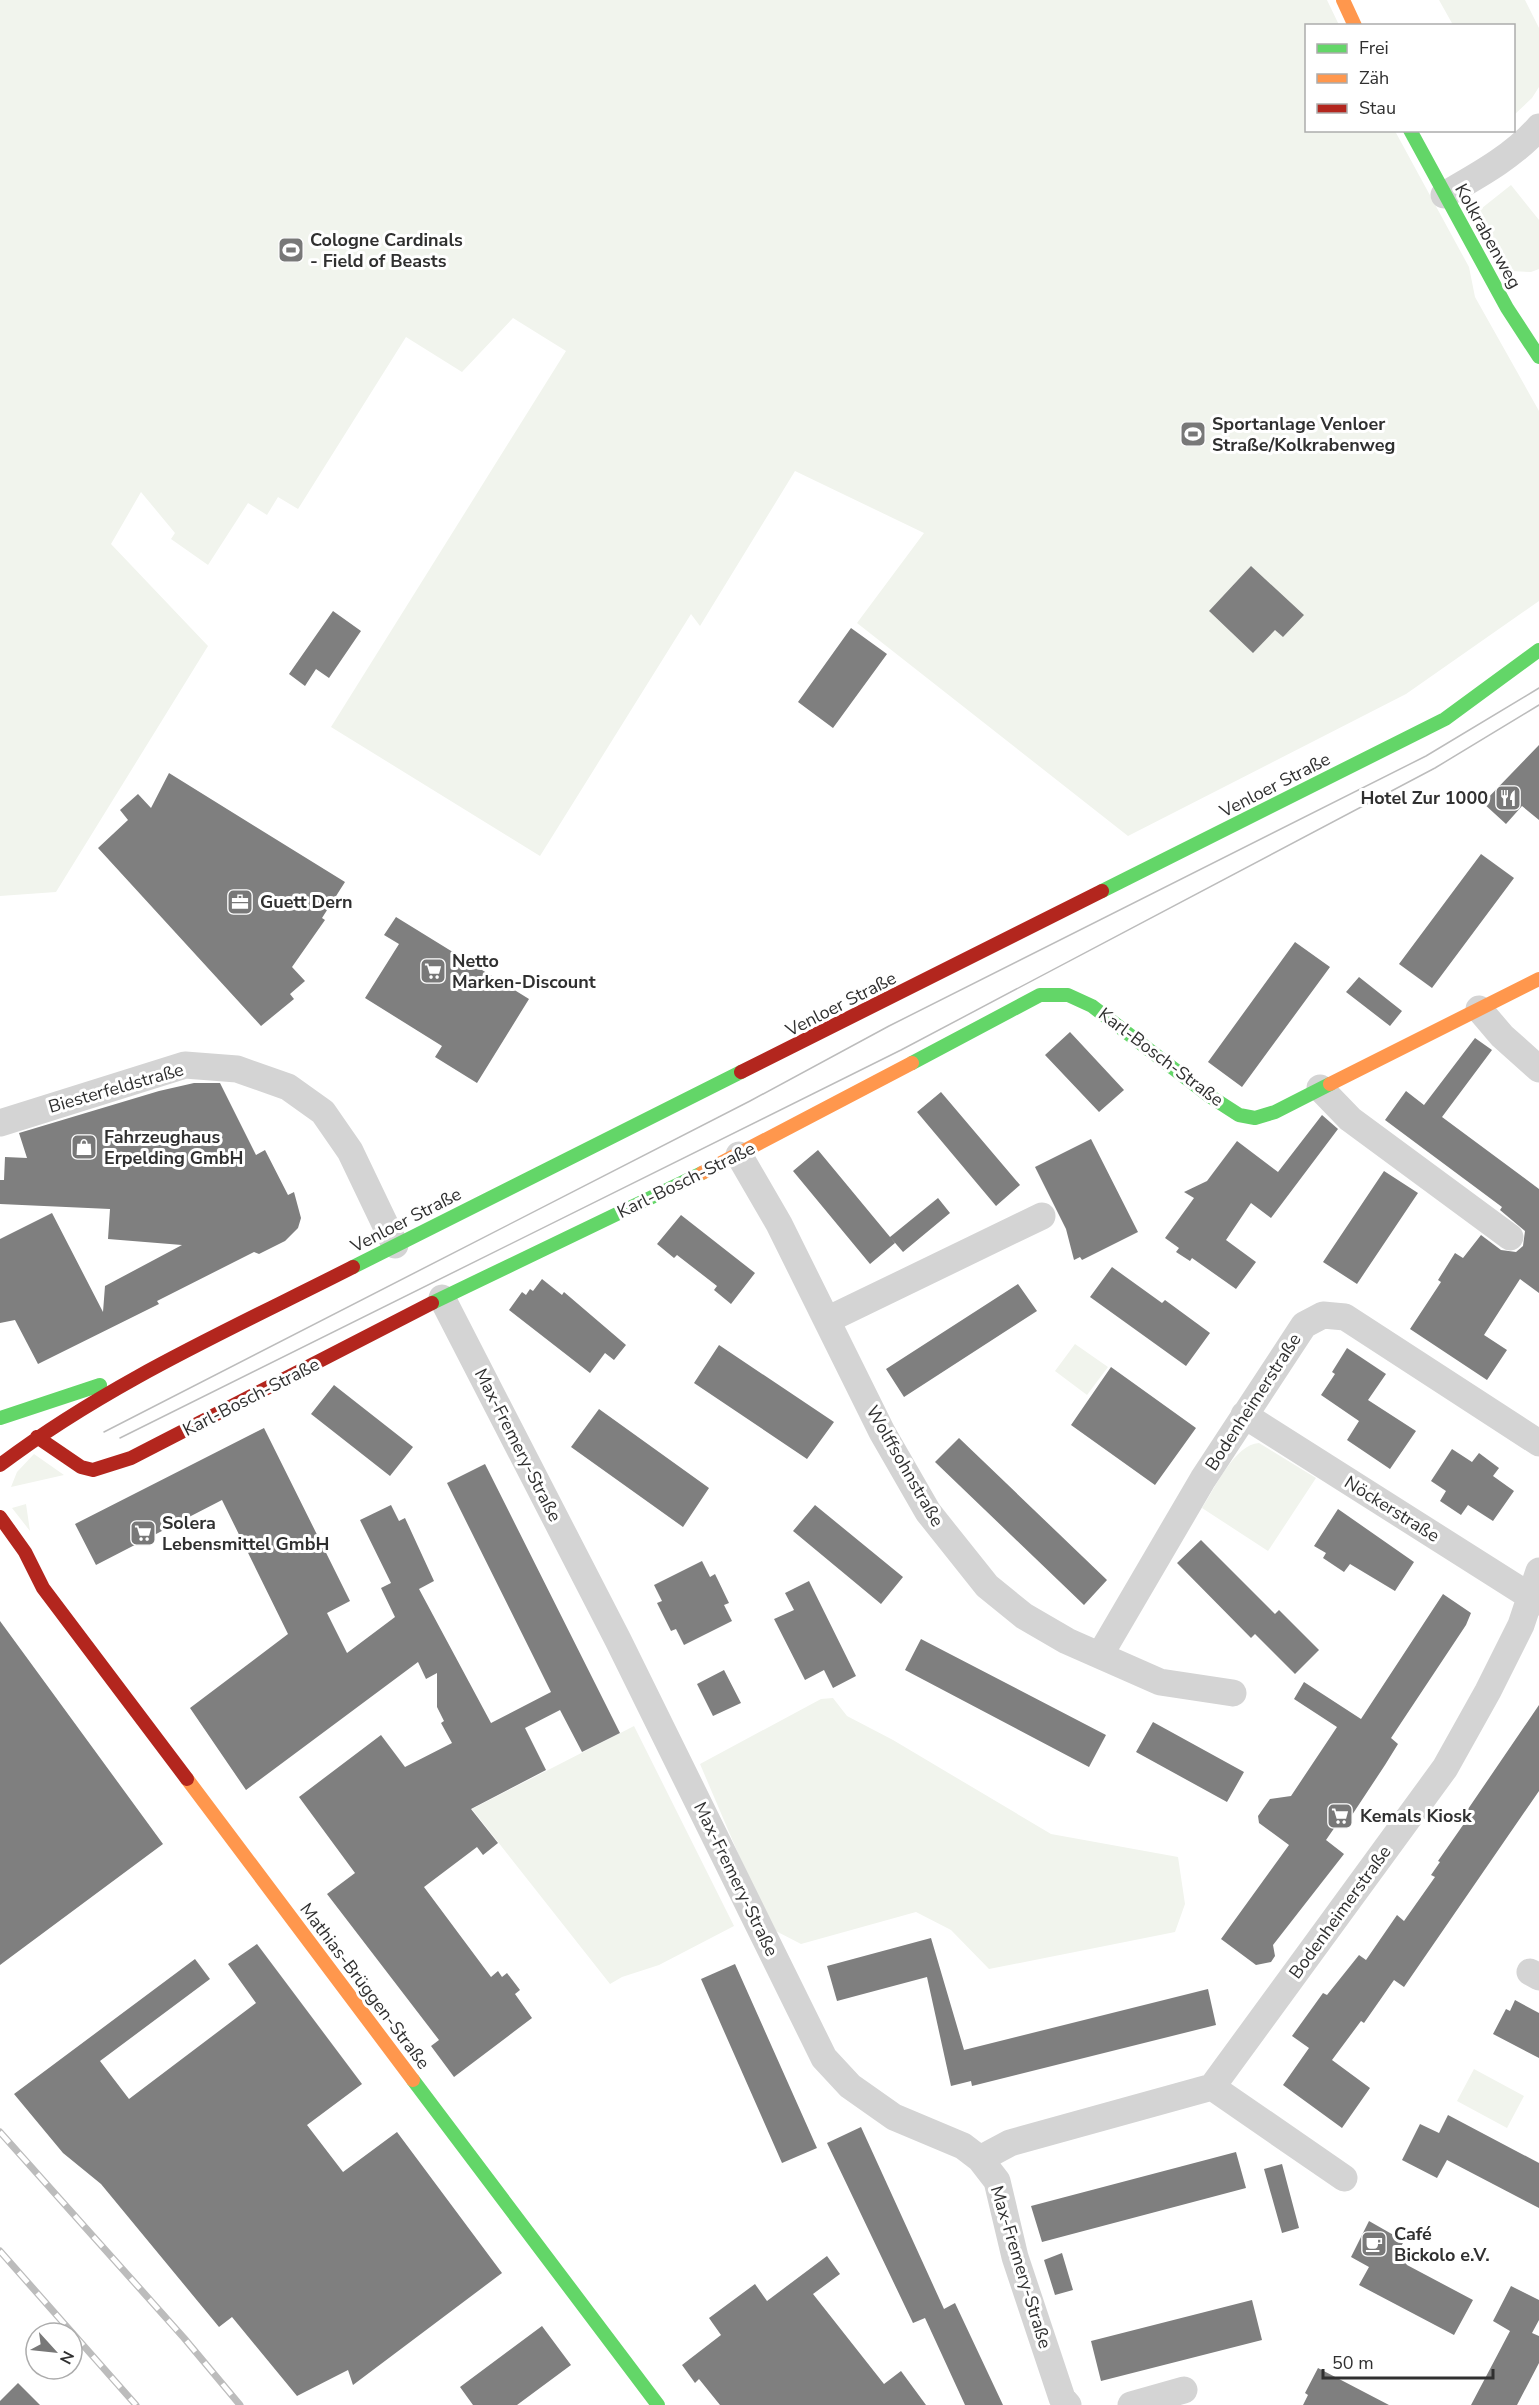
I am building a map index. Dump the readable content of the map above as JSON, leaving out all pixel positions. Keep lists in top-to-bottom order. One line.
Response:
{"streets":{"street":["Kolkrabenweg","Venloer Straße","Karl-Bosch-Straße","Biesterfeldstraße","Bodenheimerstraße","Max-Fremery-Straße","Wolffsohnstraße","Nöckerstraße","Mathias-Brüggen-Straße"]},"crossings":[["Venloer Straße","Karl-Bosch-Straße"],["Venloer Straße","Biesterfeldstraße"],["Karl-Bosch-Straße","Max-Fremery-Straße"],["Karl-Bosch-Straße","Wolffsohnstraße"],["Bodenheimerstraße","Wolffsohnstraße"],["Bodenheimerstraße","Nöckerstraße"]],"places":{"sports":["Cologne Cardinals - Field of Beasts","Sportanlage Venloer Straße/Kolkrabenweg"],"restaurant":["Hotel Zur 1000"],"office":["Guett Dern"],"supermarket":["Netto Marken-Discount","Solera Lebensmittel GmbH","Kemals Kiosk"],"shop":["Fahrzeughaus Erpelding GmbH"],"cafe":["Café Bickolo e.V."]},"legend":["Frei","Zäh","Stau"],"scale_bar":"50 m","north":"bottom right"}
